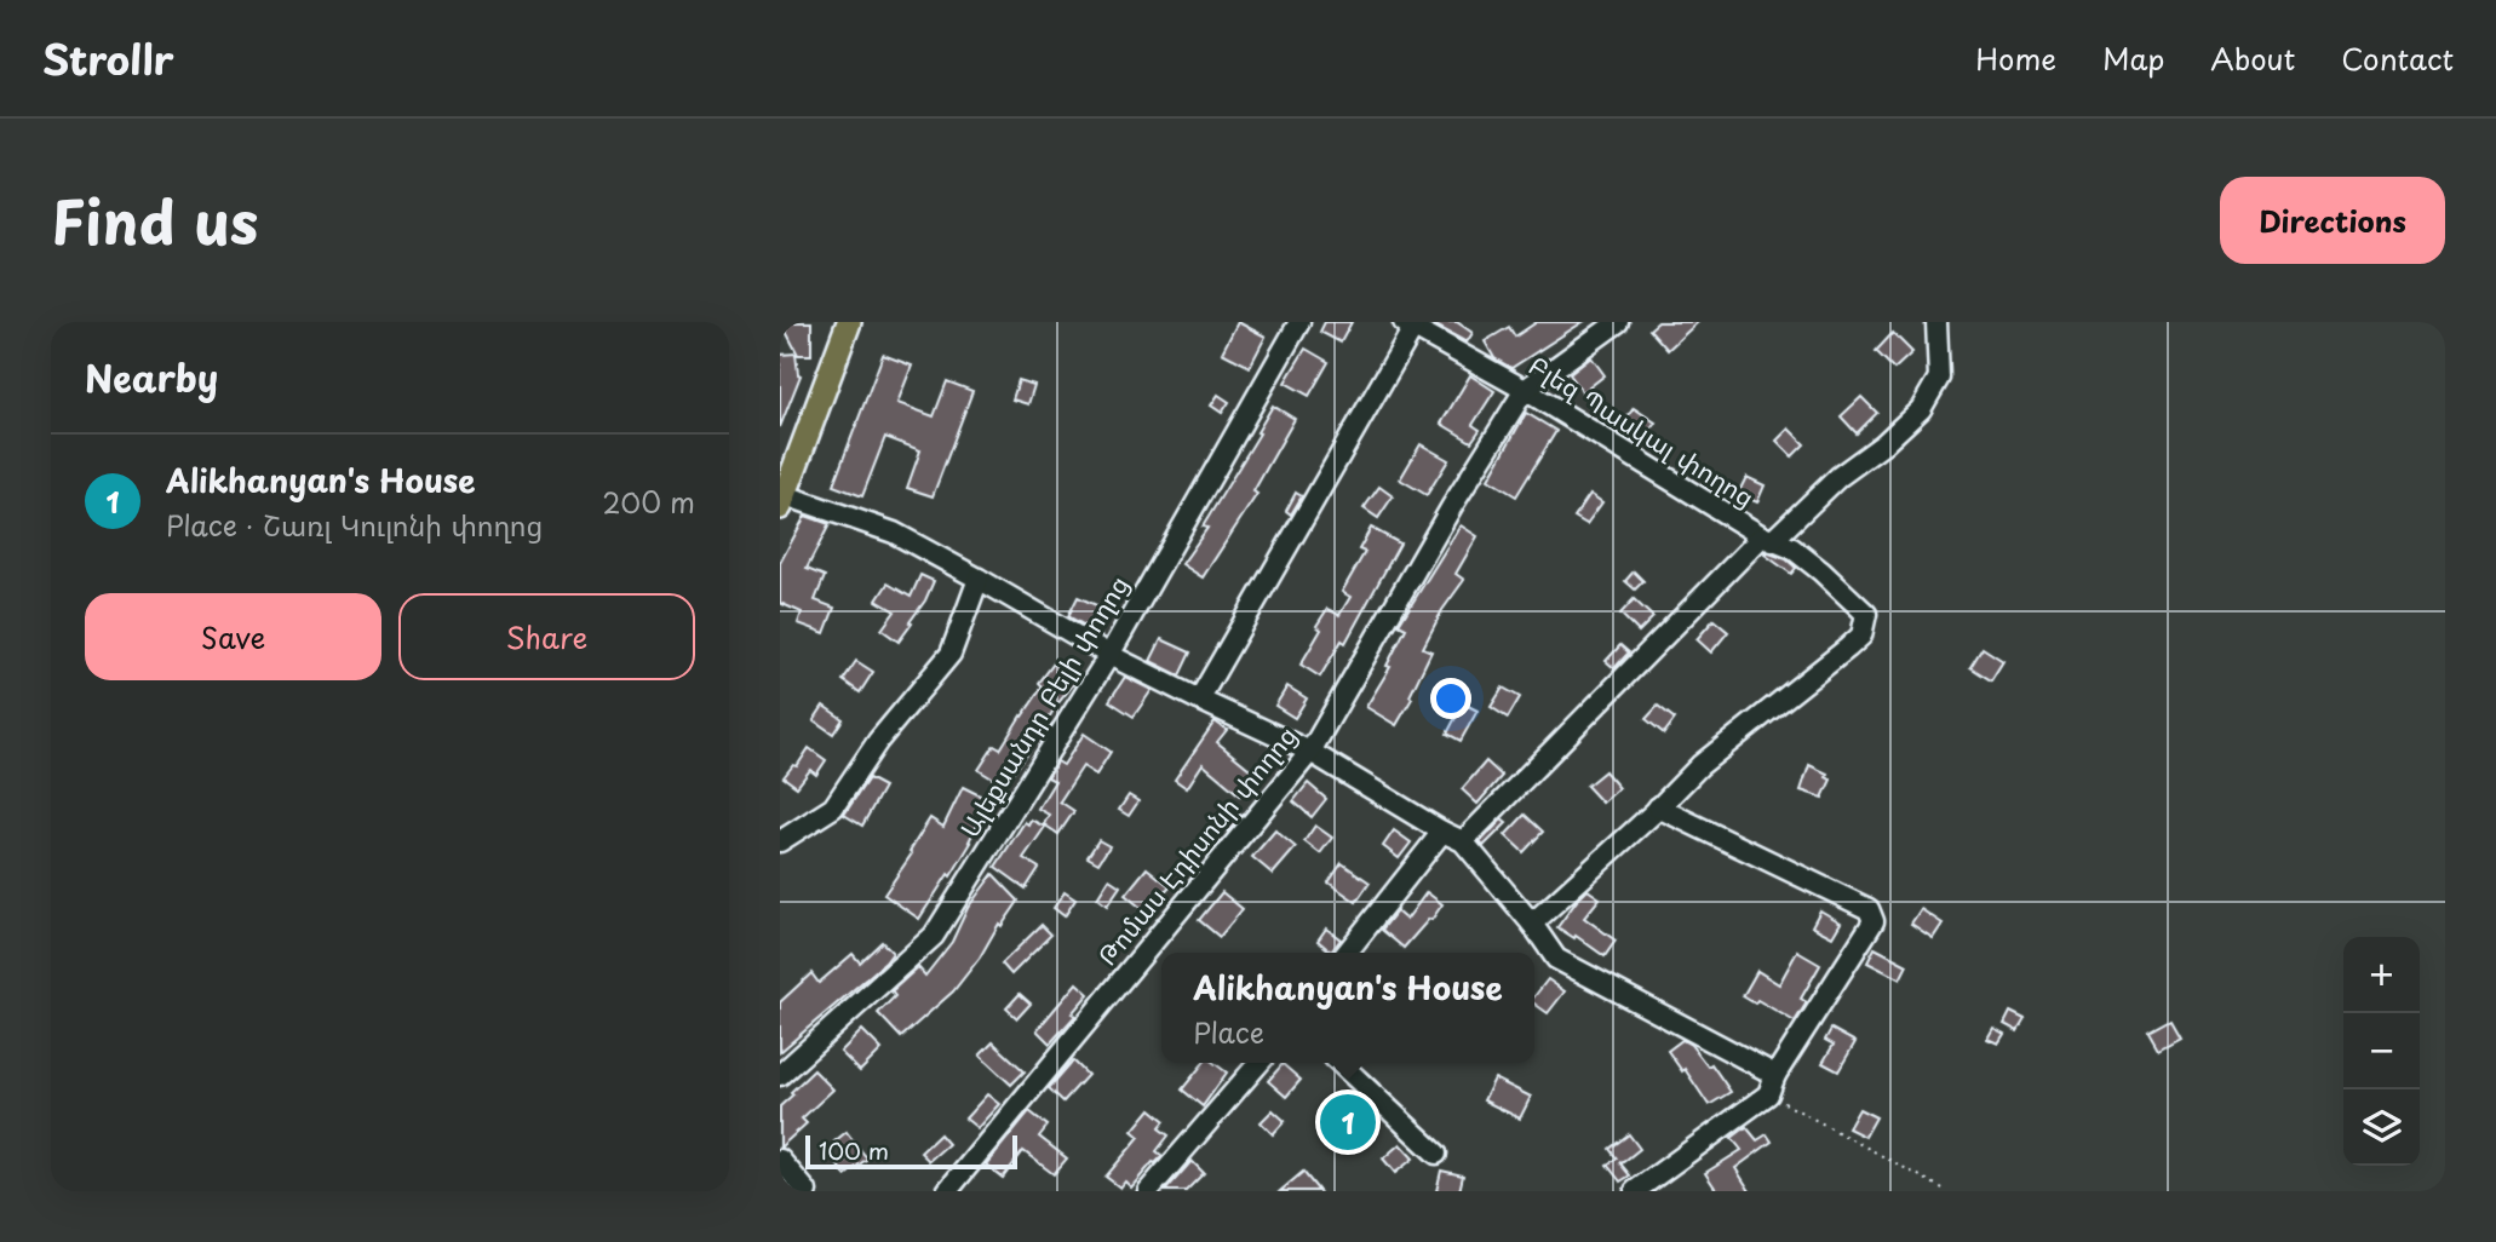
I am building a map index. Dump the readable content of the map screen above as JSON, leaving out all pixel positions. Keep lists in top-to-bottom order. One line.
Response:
{"streets":{"street":["Բլեզ Պասկալ փողոց","Ալեքսանդր Բելի փողոց","Թոմաս Էդիսոնի փողոց"]},"crossings":[["Բլեզ Պասկալ փողոց","Թոմաս Էդիսոնի փողոց"]],"scale_bar":"100 m","page":{"header":"Strollr","nav":["Home","Map","About","Contact"],"title":"Find us","buttons":["Directions",["Save","Share"]],"heading":"Nearby","list":[{"mark":"1","name":"Alikhanyan's House","note":"Place · Շառլ Կուլոնի փողոց","value":"200 m"}],"map_buttons":["+","−"],"popup":["Alikhanyan's House","Place"],"pins":"1","scale":"100 m"}}
